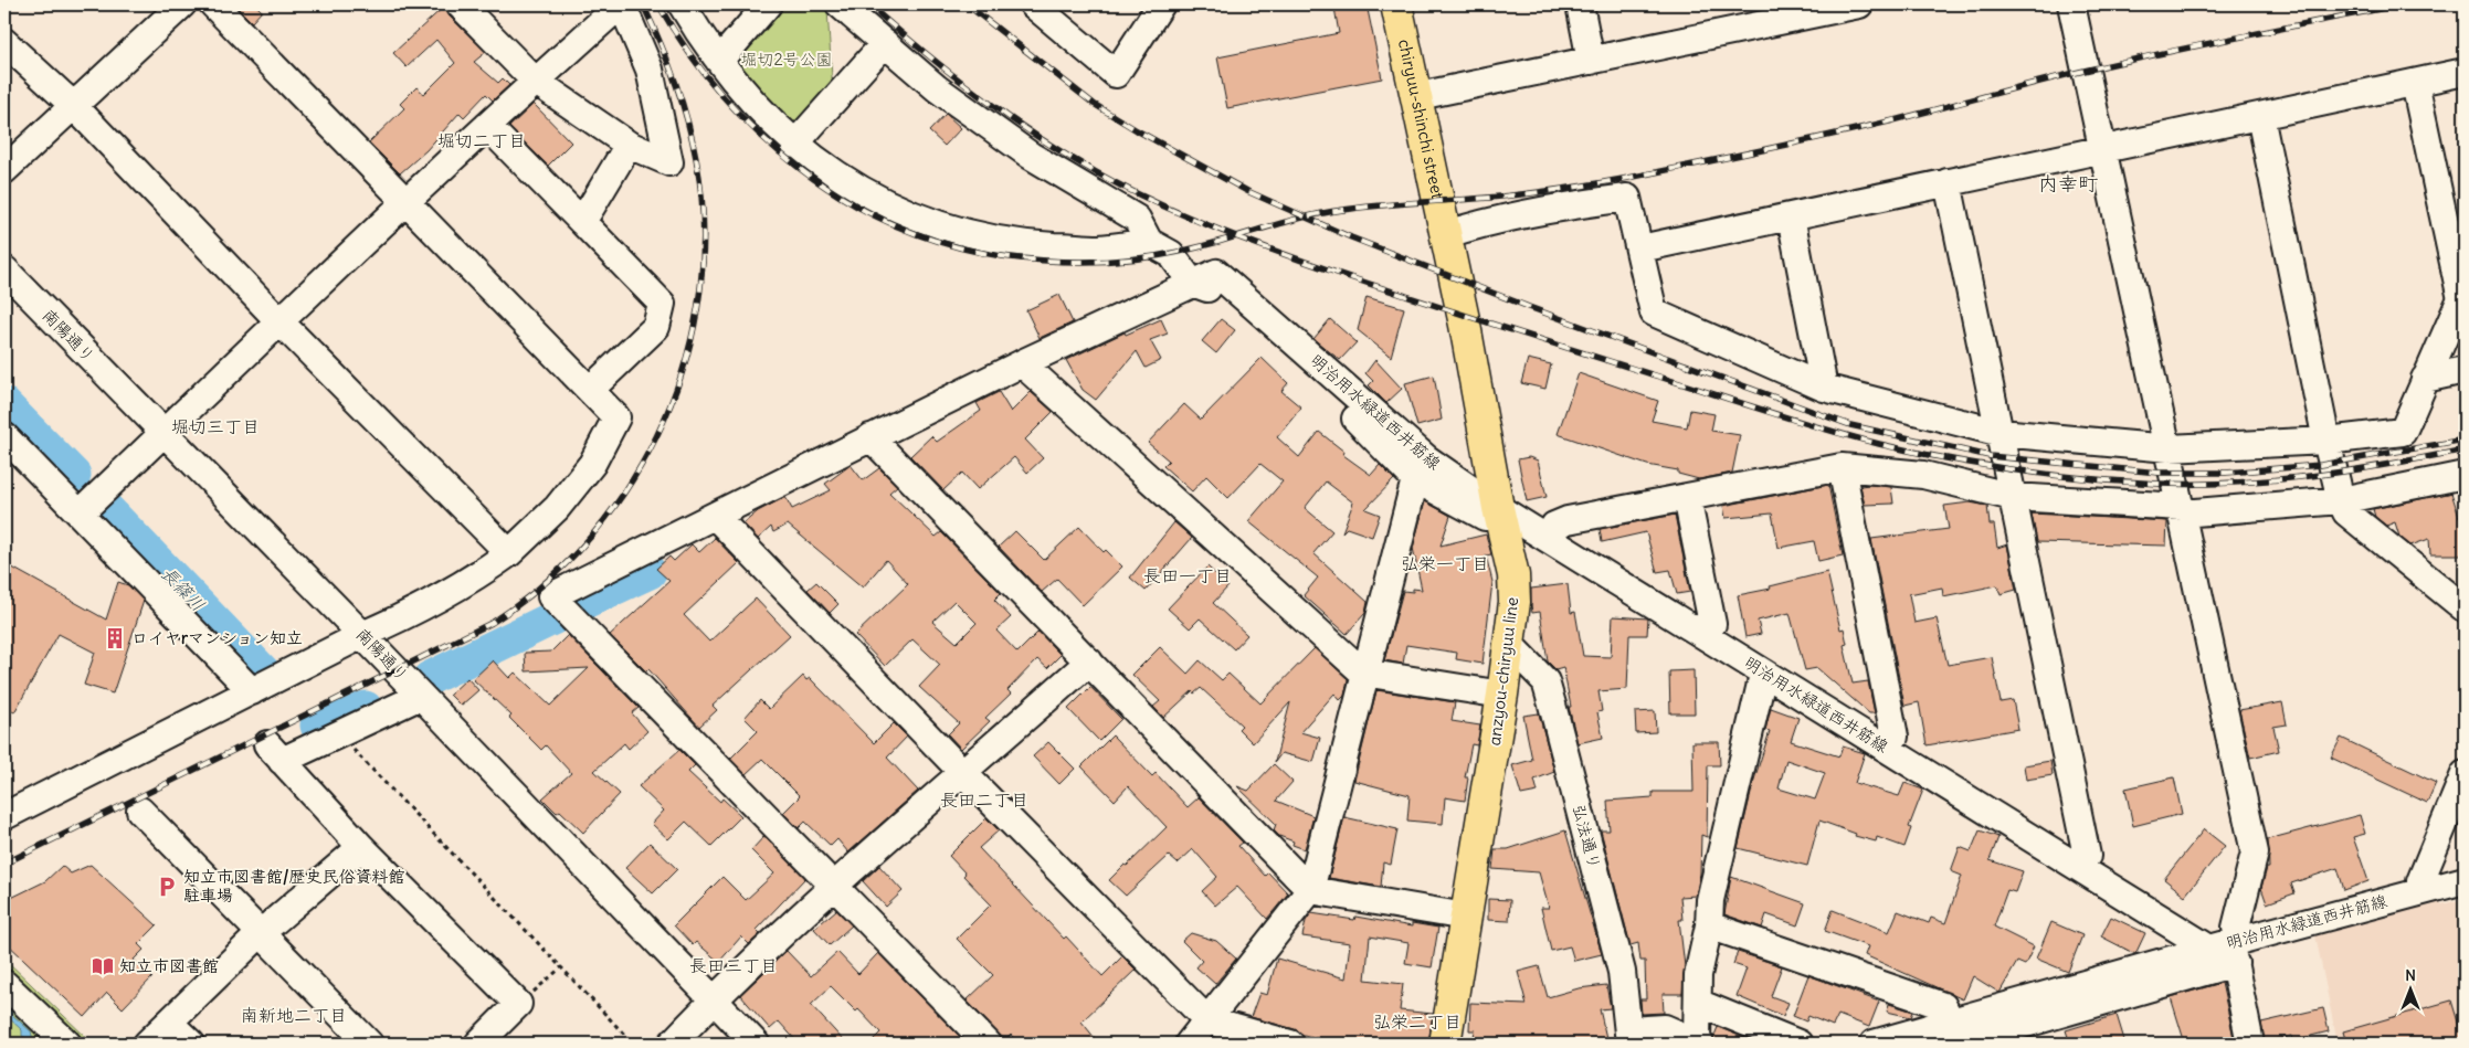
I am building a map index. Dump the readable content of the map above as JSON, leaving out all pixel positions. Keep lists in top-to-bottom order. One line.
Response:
{"streets":{"main road":["chiryuu-shinchi street","anzyou-chiryuu line"],"street":["南陽通り","明治用水緑道西井筋線","弘法通り"]},"crossings":[["chiryuu-shinchi street","anzyou-chiryuu line"],["明治用水緑道西井筋線","anzyou-chiryuu line"],["anzyou-chiryuu line","弘法通り"]],"districts":["堀切二丁目","内幸町","堀切三丁目","弘栄一丁目","長田一丁目","長田二丁目","長田三丁目","南新地二丁目","弘栄二丁目"],"water":["長篠川"],"parks":["堀切2号公園"],"places":{"building":["ロイヤrマンション知立"],"parking":["知立市図書館/歴史民俗資料館 駐車場"],"library":["知立市図書館"]},"north":"top"}
